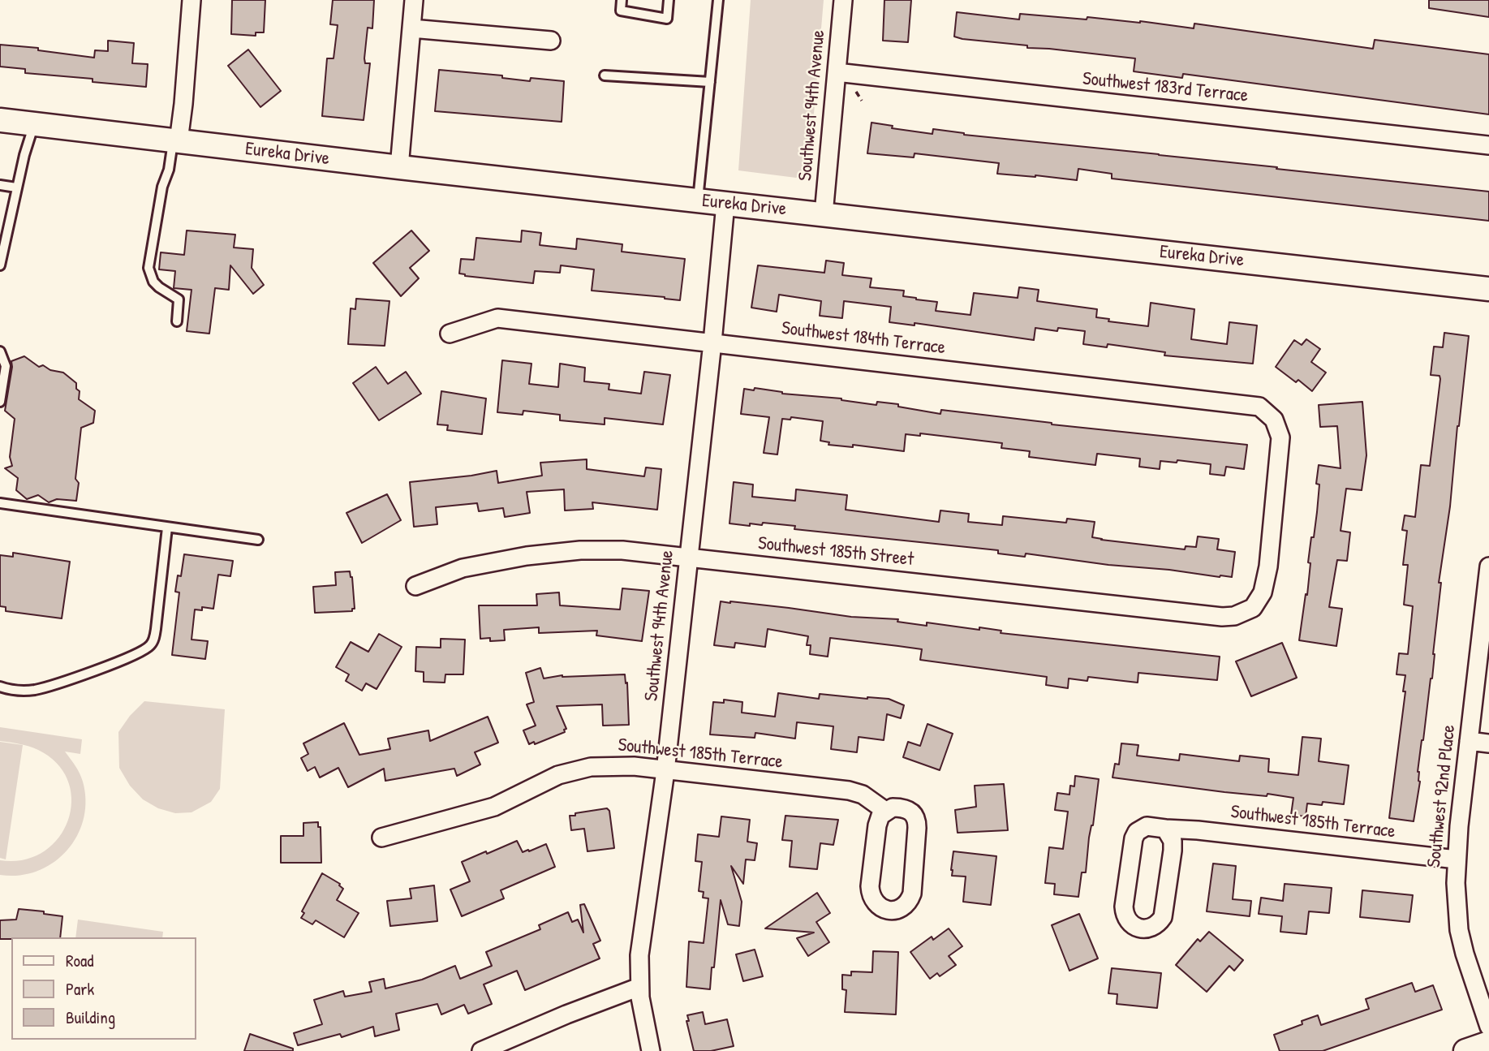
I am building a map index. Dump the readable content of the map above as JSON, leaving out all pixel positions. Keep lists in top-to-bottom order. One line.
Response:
{"streets":{"main road":["Eureka Drive"],"street":["Southwest 183rd Terrace","Southwest 94th Avenue","Southwest 184th Terrace","Southwest 185th Street","Southwest 185th Terrace","Southwest 92nd Place"]},"crossings":[["Southwest 183rd Terrace","Southwest 94th Avenue"],["Southwest 94th Avenue","Eureka Drive"],["Southwest 94th Avenue","Southwest 184th Terrace"],["Southwest 94th Avenue","Southwest 185th Street"],["Southwest 94th Avenue","Southwest 185th Terrace"],["Southwest 184th Terrace","Southwest 185th Street"],["Southwest 185th Terrace","Southwest 92nd Place"]],"legend":["Road","Park","Building"]}
